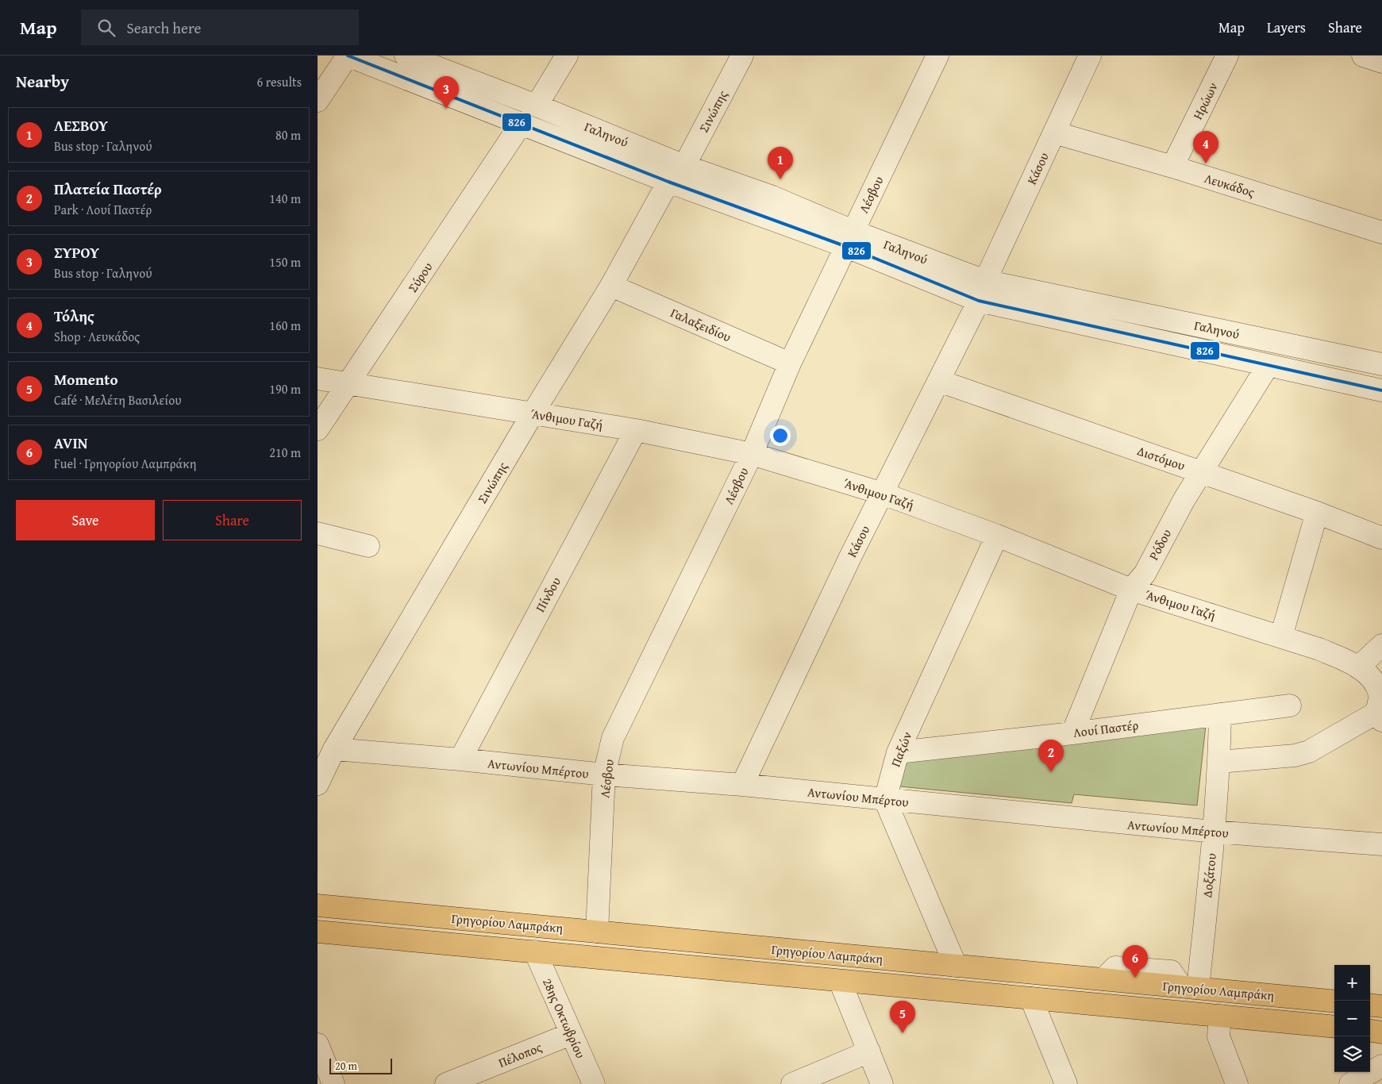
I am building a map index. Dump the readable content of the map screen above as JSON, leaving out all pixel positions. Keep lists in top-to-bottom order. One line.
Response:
{"streets":{"main road":["Γρηγορίου Λαμπράκη"],"street":["Ηρώων","Σινώπης","Γαληνού","Κάσου","Λευκάδος","Λέσβου","Σύρου","Γαλαξειδίου","Άνθιμου Γαζή","Διστόμου","Ρόδου","Πίνδου","Λουί Παστέρ","Παξών","Αντωνίου Μπέρτου","Δοξάτου","28ης Οκτωβρίου","Πέλοπος"]},"crossings":[["Ηρώων","Λευκάδος"],["Σινώπης","Γαληνού"],["Σινώπης","Γαλαξειδίου"],["Σινώπης","Άνθιμου Γαζή"],["Σινώπης","Αντωνίου Μπέρτου"],["Γαληνού","Κάσου"],["Γαληνού","Λέσβου"],["Γαληνού","Σύρου"],["Γαληνού","Ρόδου"],["Κάσου","Λευκάδος"],["Κάσου","Άνθιμου Γαζή"],["Κάσου","Διστόμου"],["Κάσου","Αντωνίου Μπέρτου"],["Λέσβου","Γαλαξειδίου"],["Λέσβου","Άνθιμου Γαζή"],["Λέσβου","Αντωνίου Μπέρτου"],["Λέσβου","Γρηγορίου Λαμπράκη"],["Σύρου","Άνθιμου Γαζή"],["Άνθιμου Γαζή","Ρόδου"],["Άνθιμου Γαζή","Πίνδου"],["Άνθιμου Γαζή","Παξών"],["Διστόμου","Ρόδου"],["Ρόδου","Λουί Παστέρ"],["Πίνδου","Αντωνίου Μπέρτου"],["Λουί Παστέρ","Παξών"],["Λουί Παστέρ","Δοξάτου"],["Παξών","Αντωνίου Μπέρτου"],["Αντωνίου Μπέρτου","Δοξάτου"],["Δοξάτου","Γρηγορίου Λαμπράκη"],["Γρηγορίου Λαμπράκη","28ης Οκτωβρίου"],["28ης Οκτωβρίου","Πέλοπος"]],"lines":["transit line 826"],"scale_bar":"20 m","page":{"header":"Map","search":"Search here","nav":["Map","Layers","Share"],"heading":["Nearby","6 results"],"pins":["3","4","1","2","6","5"],"list":[{"mark":"1","name":"ΛΕΣΒΟΥ","note":"Bus stop · Γαληνού","value":"80 m"},{"mark":"2","name":"Πλατεία Παστέρ","note":"Park · Λουί Παστέρ","value":"140 m"},{"mark":"3","name":"ΣΥΡΟΥ","note":"Bus stop · Γαληνού","value":"150 m"},{"mark":"4","name":"Τόλης","note":"Shop · Λευκάδος","value":"160 m"},{"mark":"5","name":"Momento","note":"Café · Μελέτη Βασιλείου","value":"190 m"},{"mark":"6","name":"AVIN","note":"Fuel · Γρηγορίου Λαμπράκη","value":"210 m"}],"buttons":["Save","Share"],"map_buttons":["+","−"],"scale":"20 m"}}
